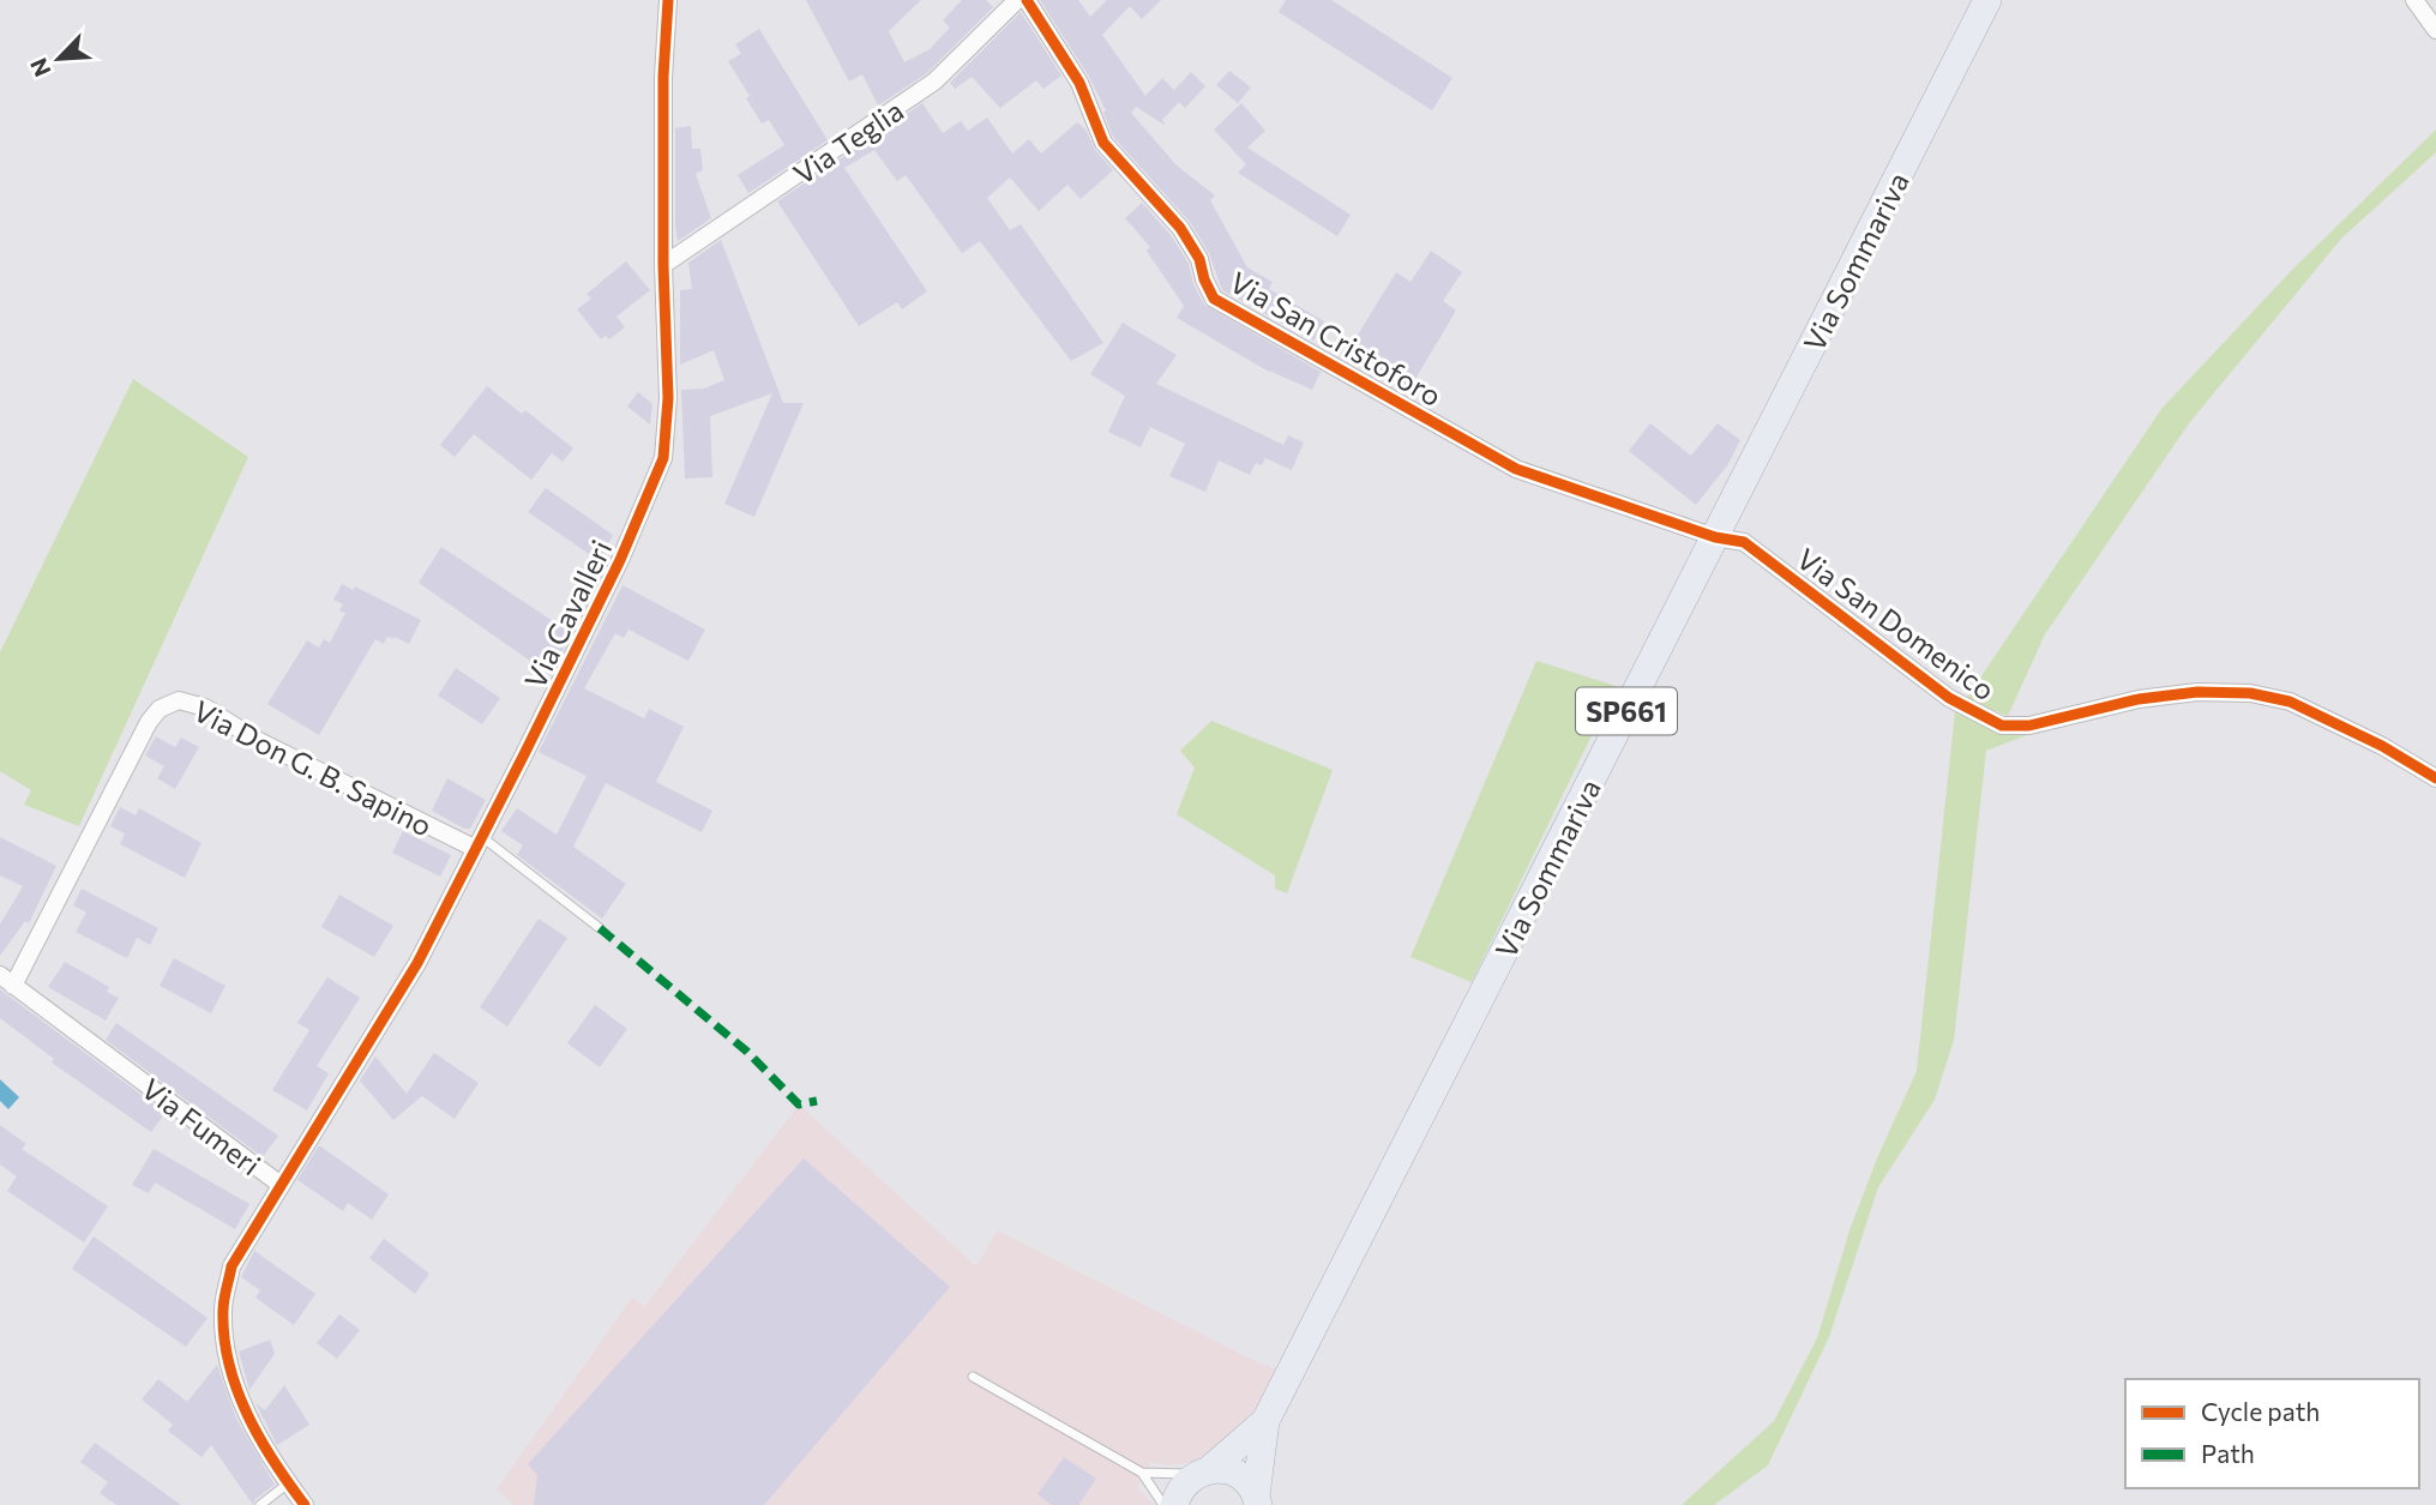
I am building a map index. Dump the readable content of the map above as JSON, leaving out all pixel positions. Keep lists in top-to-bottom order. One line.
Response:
{"streets":{"main road":["Via Sommariva","SP661"],"street":["Via Teglia","Via San Cristoforo","Via Cavalleri","Via San Domenico","Via Don G. B. Sapino","Via Fumeri"]},"crossings":[["Via Teglia","Via Cavalleri"],["Via Sommariva","Via San Cristoforo"],["Via Sommariva","Via San Domenico"],["Via San Cristoforo","Via San Domenico"],["Via Cavalleri","Via Don G. B. Sapino"],["Via Cavalleri","Via Fumeri"],["Via Don G. B. Sapino","Via Fumeri"]],"legend":["Cycle path","Path"],"north":"bottom left"}
